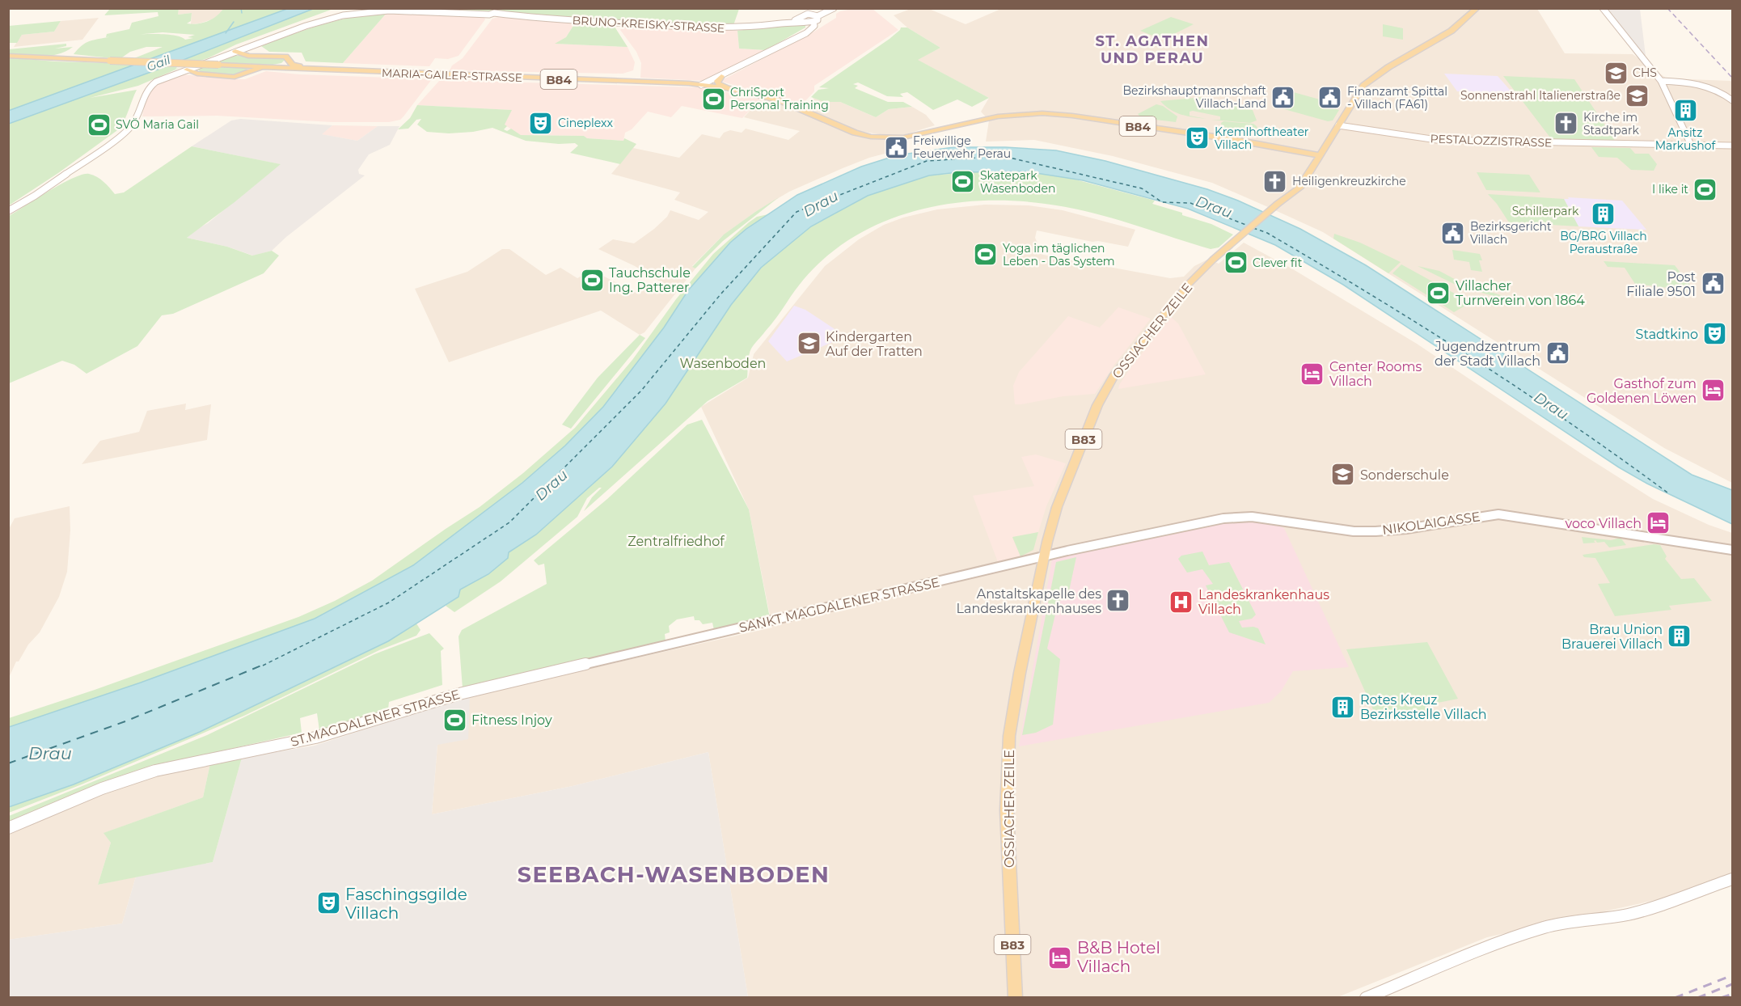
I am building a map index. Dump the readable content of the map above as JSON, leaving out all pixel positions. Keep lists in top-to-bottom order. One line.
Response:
{"streets":{"main road":["MARIA-GAILER-STRASSE","B84","OSSIACHER ZEILE","B83"],"street":["BRUNO-KREISKY-STRASSE","PESTALOZZISTRASSE","NIKOLAIGASSE","SANKT MAGDALENER STRASSE","ST.MAGDALENER STRASSE"]},"crossings":[["BRUNO-KREISKY-STRASSE","MARIA-GAILER-STRASSE"],["MARIA-GAILER-STRASSE","OSSIACHER ZEILE"],["PESTALOZZISTRASSE","OSSIACHER ZEILE"],["OSSIACHER ZEILE","NIKOLAIGASSE"],["OSSIACHER ZEILE","SANKT MAGDALENER STRASSE"],["NIKOLAIGASSE","SANKT MAGDALENER STRASSE"],["SANKT MAGDALENER STRASSE","ST.MAGDALENER STRASSE"]],"districts":["ST. AGATHEN UND PERAU","SEEBACH-WASENBODEN"],"water":["Gail","Drau"],"parks":["Schillerpark","Wasenboden","Zentralfriedhof"],"places":{"school or university":["CHS","Sonnenstrahl Italienerstraße","Kindergarten Auf der Tratten","Sonderschule"],"public building":["Bezirkshauptmannschaft Villach-Land","Finanzamt Spittal - Villach (FA61)","Freiwillige Feuerwehr Perau","Bezirksgericht Villach","Post Filiale 9501","Jugendzentrum der Stadt Villach"],"sports":["ChriSport Personal Training","SVÖ Maria Gail","Skatepark Wasenboden","I like it","Yoga im täglichen Leben - Das System","Clever fit","Tauchschule Ing. Patterer","Villacher Turnverein von 1864","Fitness Injoy"],"building":["Ansitz Markushof","BG/BRG Villach Peraustraße","Brau Union Brauerei Villach","Rotes Kreuz Bezirksstelle Villach"],"theatre":["Cineplexx","Kremlhoftheater Villach","Stadtkino","Faschingsgilde Villach"],"church":["Kirche im Stadtpark","Heiligenkreuzkirche","Anstaltskapelle des Landeskrankenhauses"],"hotel":["Center Rooms Villach","Gasthof zum Goldenen Löwen","voco Villach","B&B Hotel Villach"],"hospital":["Landeskrankenhaus Villach"]}}
